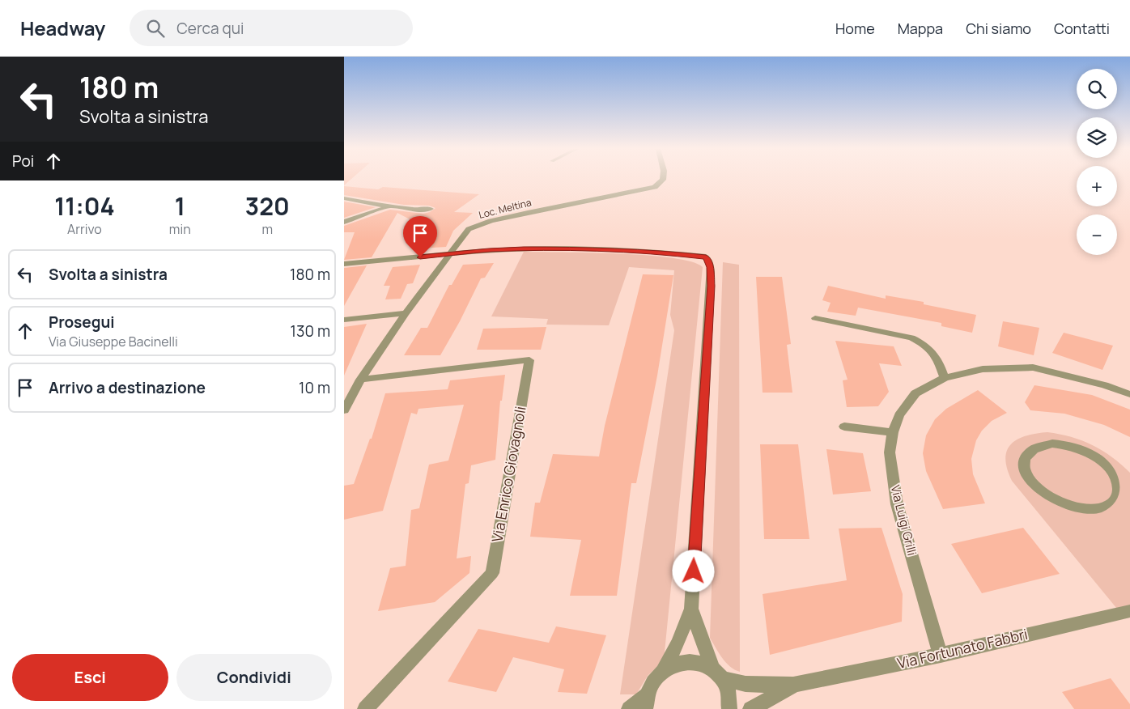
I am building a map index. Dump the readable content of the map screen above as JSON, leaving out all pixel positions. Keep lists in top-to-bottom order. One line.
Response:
{"streets":{"street":["Loc. Meltina","Via Enrico Giovagnoli","Via Luigi Grilli","Via Fortunato Fabbri"]},"crossings":[["Loc. Meltina","Via Enrico Giovagnoli"],["Via Luigi Grilli","Via Fortunato Fabbri"]],"page":{"header":"Headway","search":"Cerca qui","nav":["Home","Mappa","Chi siamo","Contatti"],"turn":["180 m","Svolta a sinistra"],"map_buttons":["+","−"],"then":"Poi","eta":["11:04","Arrivo","1","min","320","m"],"list":[{"name":"Svolta a sinistra","value":"180 m"},{"name":"Prosegui","note":"Via Giuseppe Bacinelli","value":"130 m"},{"name":"Arrivo a destinazione","value":"10 m"}],"buttons":["Esci","Condividi"]}}
